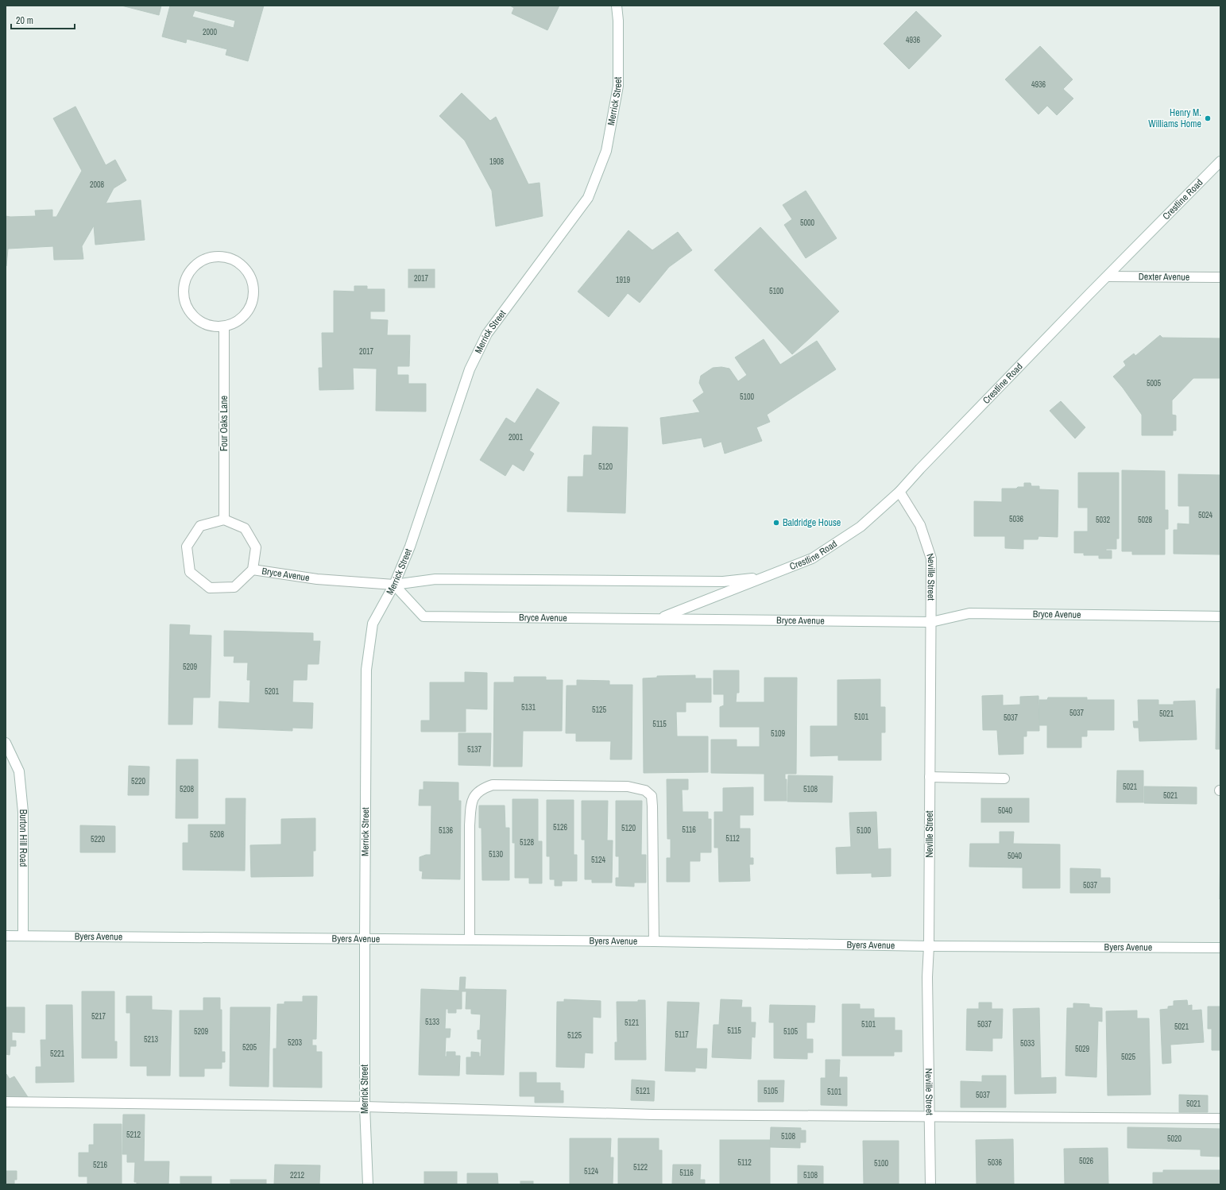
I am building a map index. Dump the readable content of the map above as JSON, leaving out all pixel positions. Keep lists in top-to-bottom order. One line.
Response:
{"streets":{"street":["Merrick Street","Crestline Road","Dexter Avenue","Four Oaks Lane","Bryce Avenue","Neville Street","Burton Hill Road","Byers Avenue"]},"crossings":[["Merrick Street","Bryce Avenue"],["Merrick Street","Byers Avenue"],["Crestline Road","Dexter Avenue"],["Crestline Road","Bryce Avenue"],["Crestline Road","Neville Street"],["Four Oaks Lane","Bryce Avenue"],["Bryce Avenue","Neville Street"],["Neville Street","Byers Avenue"],["Burton Hill Road","Byers Avenue"]],"places":["Henry M. Williams Home","Baldridge House"],"house_numbers":["2000","4936","4936","1908","2008","5000","2017","1919","5100","2017","5005","5100","2001","5120","5024","5036","5032","5028","5209","5201","5131","5125","5037","5021","5101","5037","5115","5109","5137","5220","5021","5208","5108","5021","5040","5126","5120","5116","5136","5100","5208","5112","5220","5128","5130","5040","5124","5037","5217","5133","5121","5101","5037","5021","5115","5209","5105","5117","5125","5213","5203","5033","5205","5029","5221","5025","5121","5105","5101","5037","5021","5212","5108","5020","5026","5112","5036","5100","5216","5122","5124","5116","2212","5108"],"scale_bar":"20 m"}
